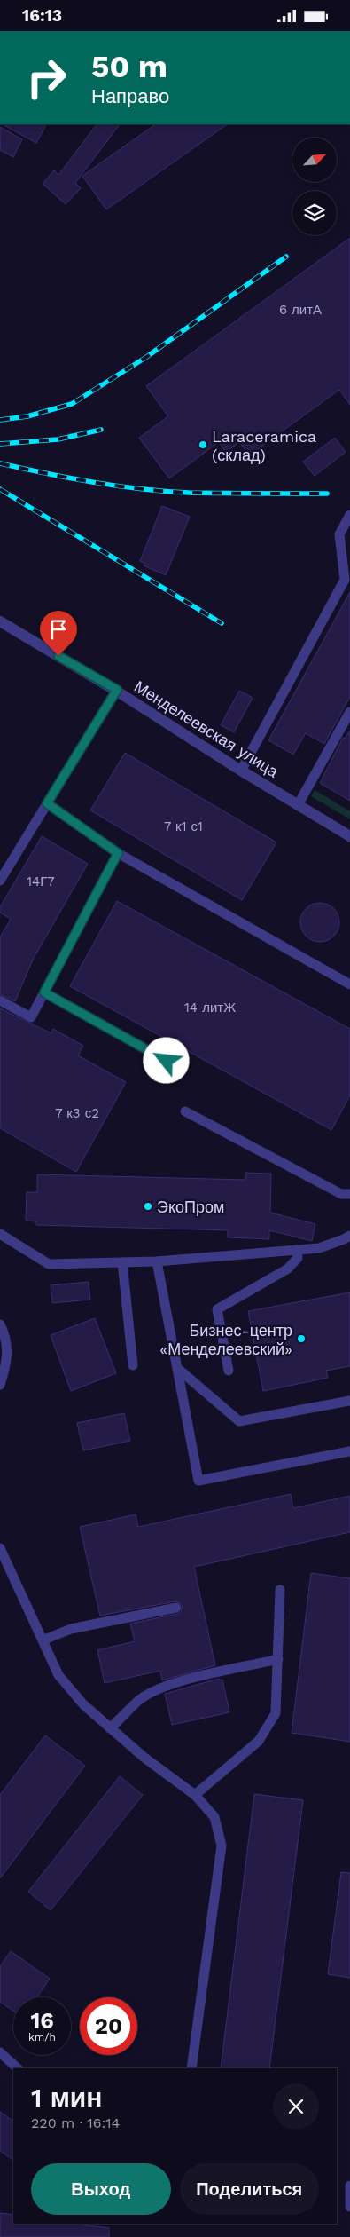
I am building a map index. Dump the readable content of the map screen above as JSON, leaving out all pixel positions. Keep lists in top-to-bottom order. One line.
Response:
{"streets":{"street":["Менделеевская улица"]},"places":["Laraceramica (склад)","ЭкоПром","Бизнес-центр «Менделеевский»"],"house_numbers":["6 литА","7 к1 с1","14Г7","14 литЖ","7 к3 с2"],"north":"top right","page":{"status":"16:13","turn":["50 m","Направо"],"speed":"16 km/h","limit":"20","heading":["1 мин","220 m · 16:14"],"buttons":["Выход","Поделиться"]}}
